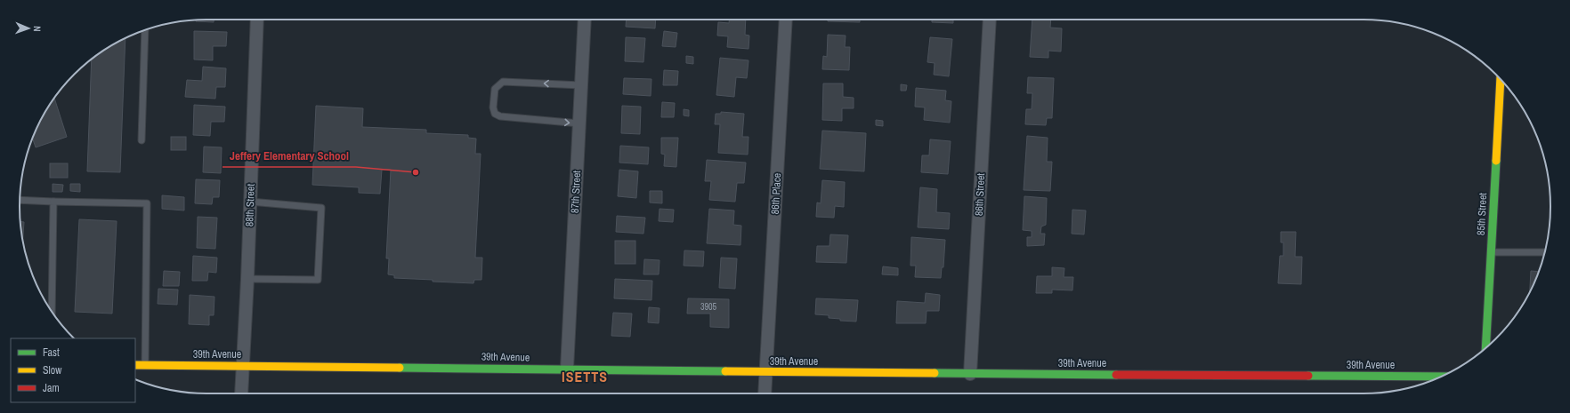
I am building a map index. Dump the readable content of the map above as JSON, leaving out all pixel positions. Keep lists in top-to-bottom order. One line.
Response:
{"streets":{"main road":["85th Street","39th Avenue"],"street":["87th Street","86th Place","86th Street","88th Street"]},"crossings":[["87th Street","39th Avenue"],["86th Place","39th Avenue"],["86th Street","39th Avenue"],["88th Street","39th Avenue"]],"districts":["ISETTS"],"places":["Jeffery Elementary School"],"house_numbers":["3905"],"legend":["Fast","Slow","Jam"],"north":"right"}
